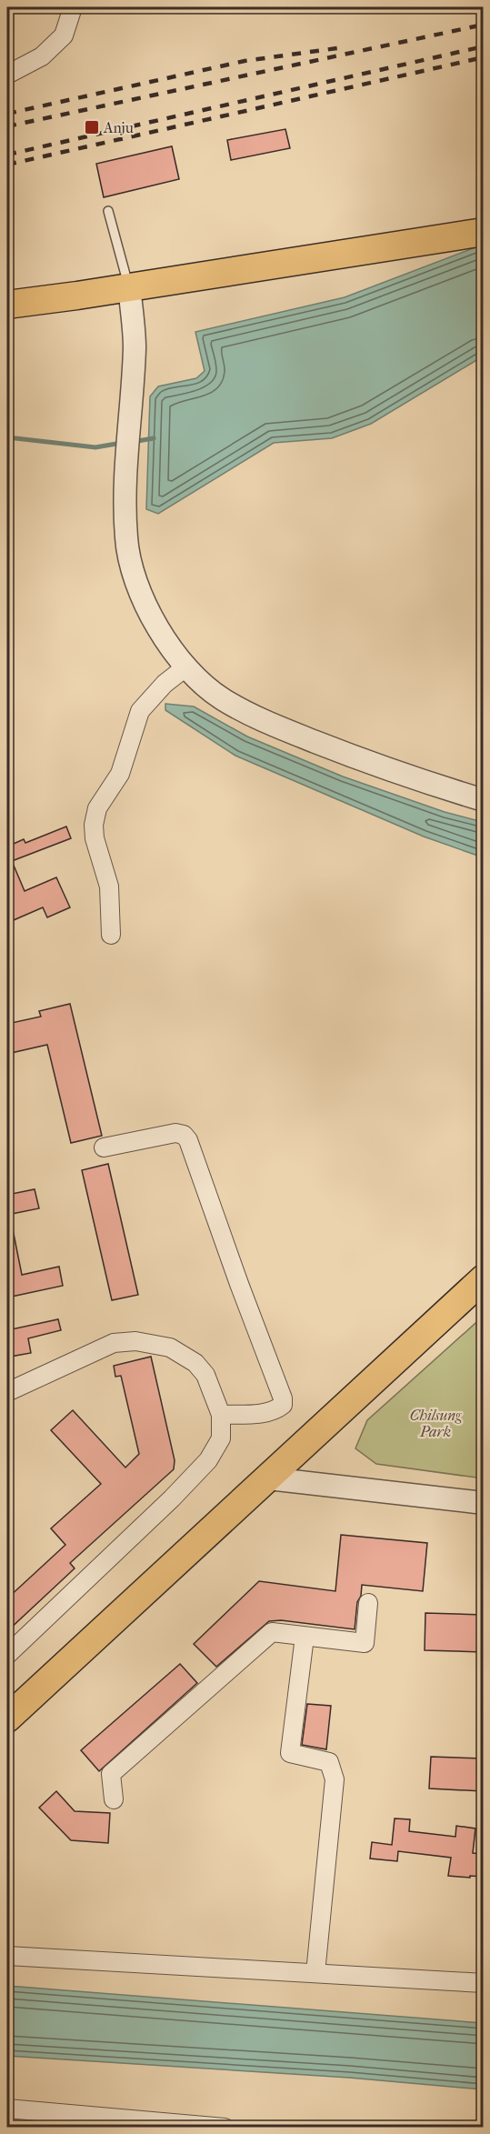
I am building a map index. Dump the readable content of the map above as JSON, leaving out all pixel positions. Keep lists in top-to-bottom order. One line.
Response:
{"parks":["Chilsung Park"],"places":{"transit":["Anju"]}}
